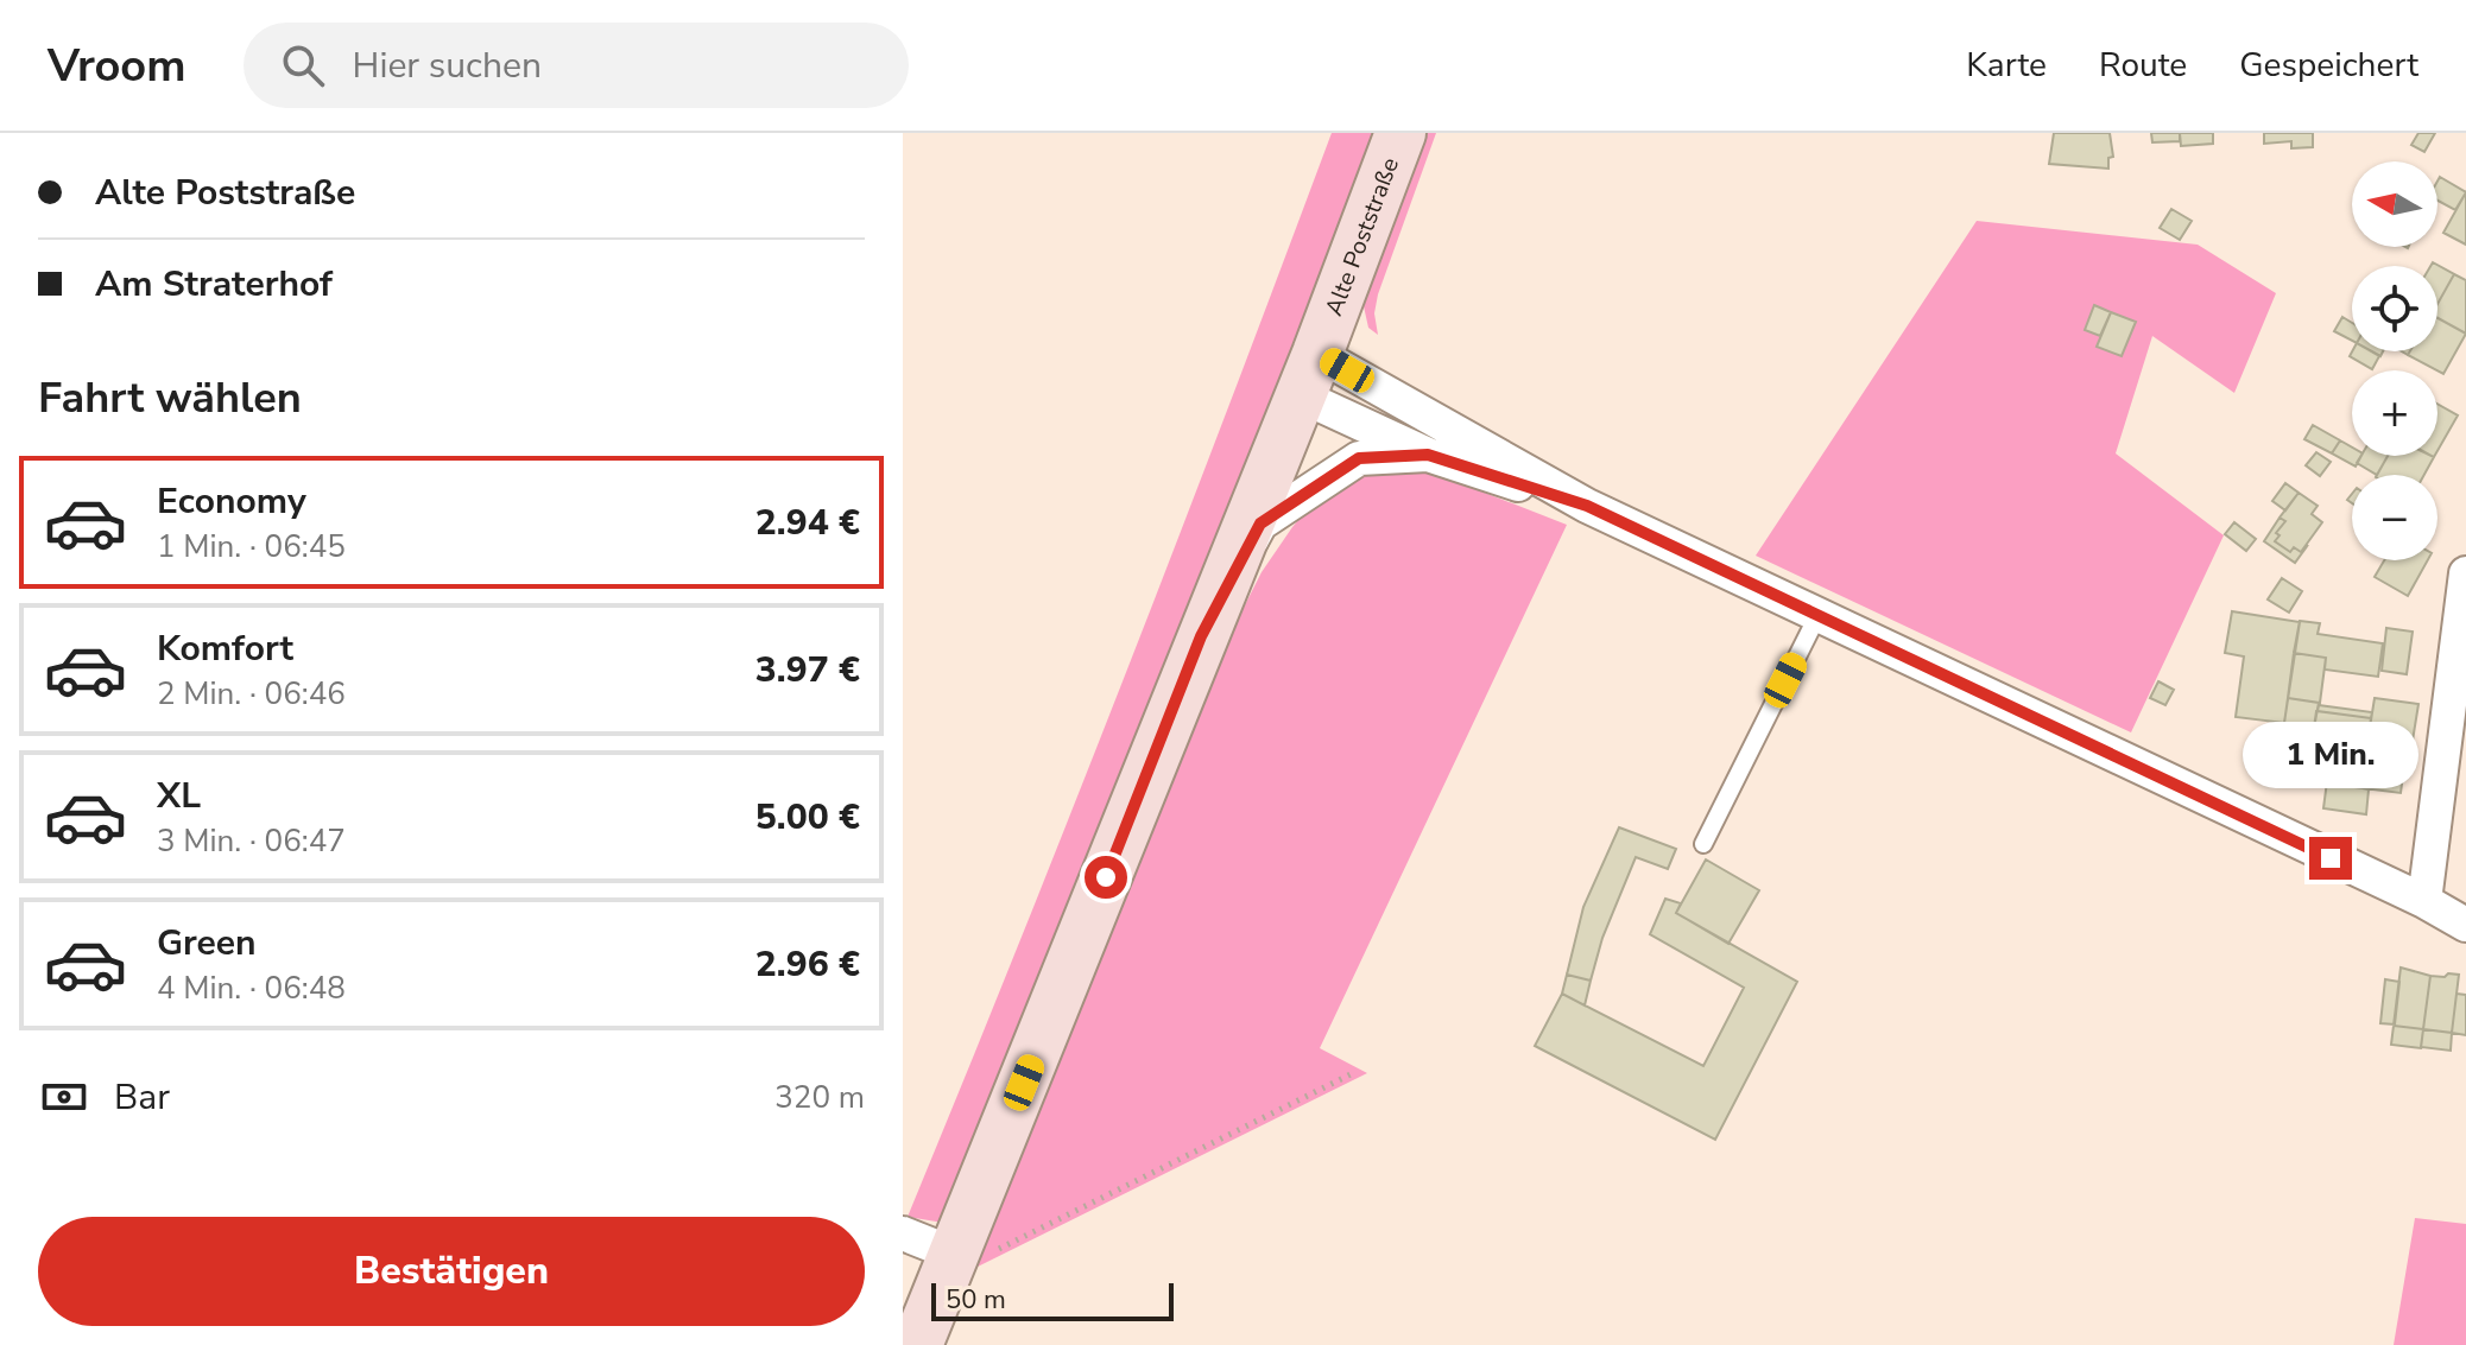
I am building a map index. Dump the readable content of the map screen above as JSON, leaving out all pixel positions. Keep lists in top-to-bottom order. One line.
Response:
{"streets":{"street":["Alte Poststraße"]},"scale_bar":"50 m","north":"left","page":{"header":"Vroom","search":"Hier suchen","nav":["Karte","Route","Gespeichert"],"banner":["Alte Poststraße","Am Straterhof"],"map_buttons":["+","−"],"heading":"Fahrt wählen","list":[{"name":"Economy","note":"1 Min. · 06:45","value":"2.94 €"},{"name":"Komfort","note":"2 Min. · 06:46","value":"3.97 €"},{"name":"XL","note":"3 Min. · 06:47","value":"5.00 €"},{"name":"Green","note":"4 Min. · 06:48","value":"2.96 €"}],"bubble":"1 Min.","pay":["Bar","320 m"],"buttons":"Bestätigen","scale":"50 m"}}
